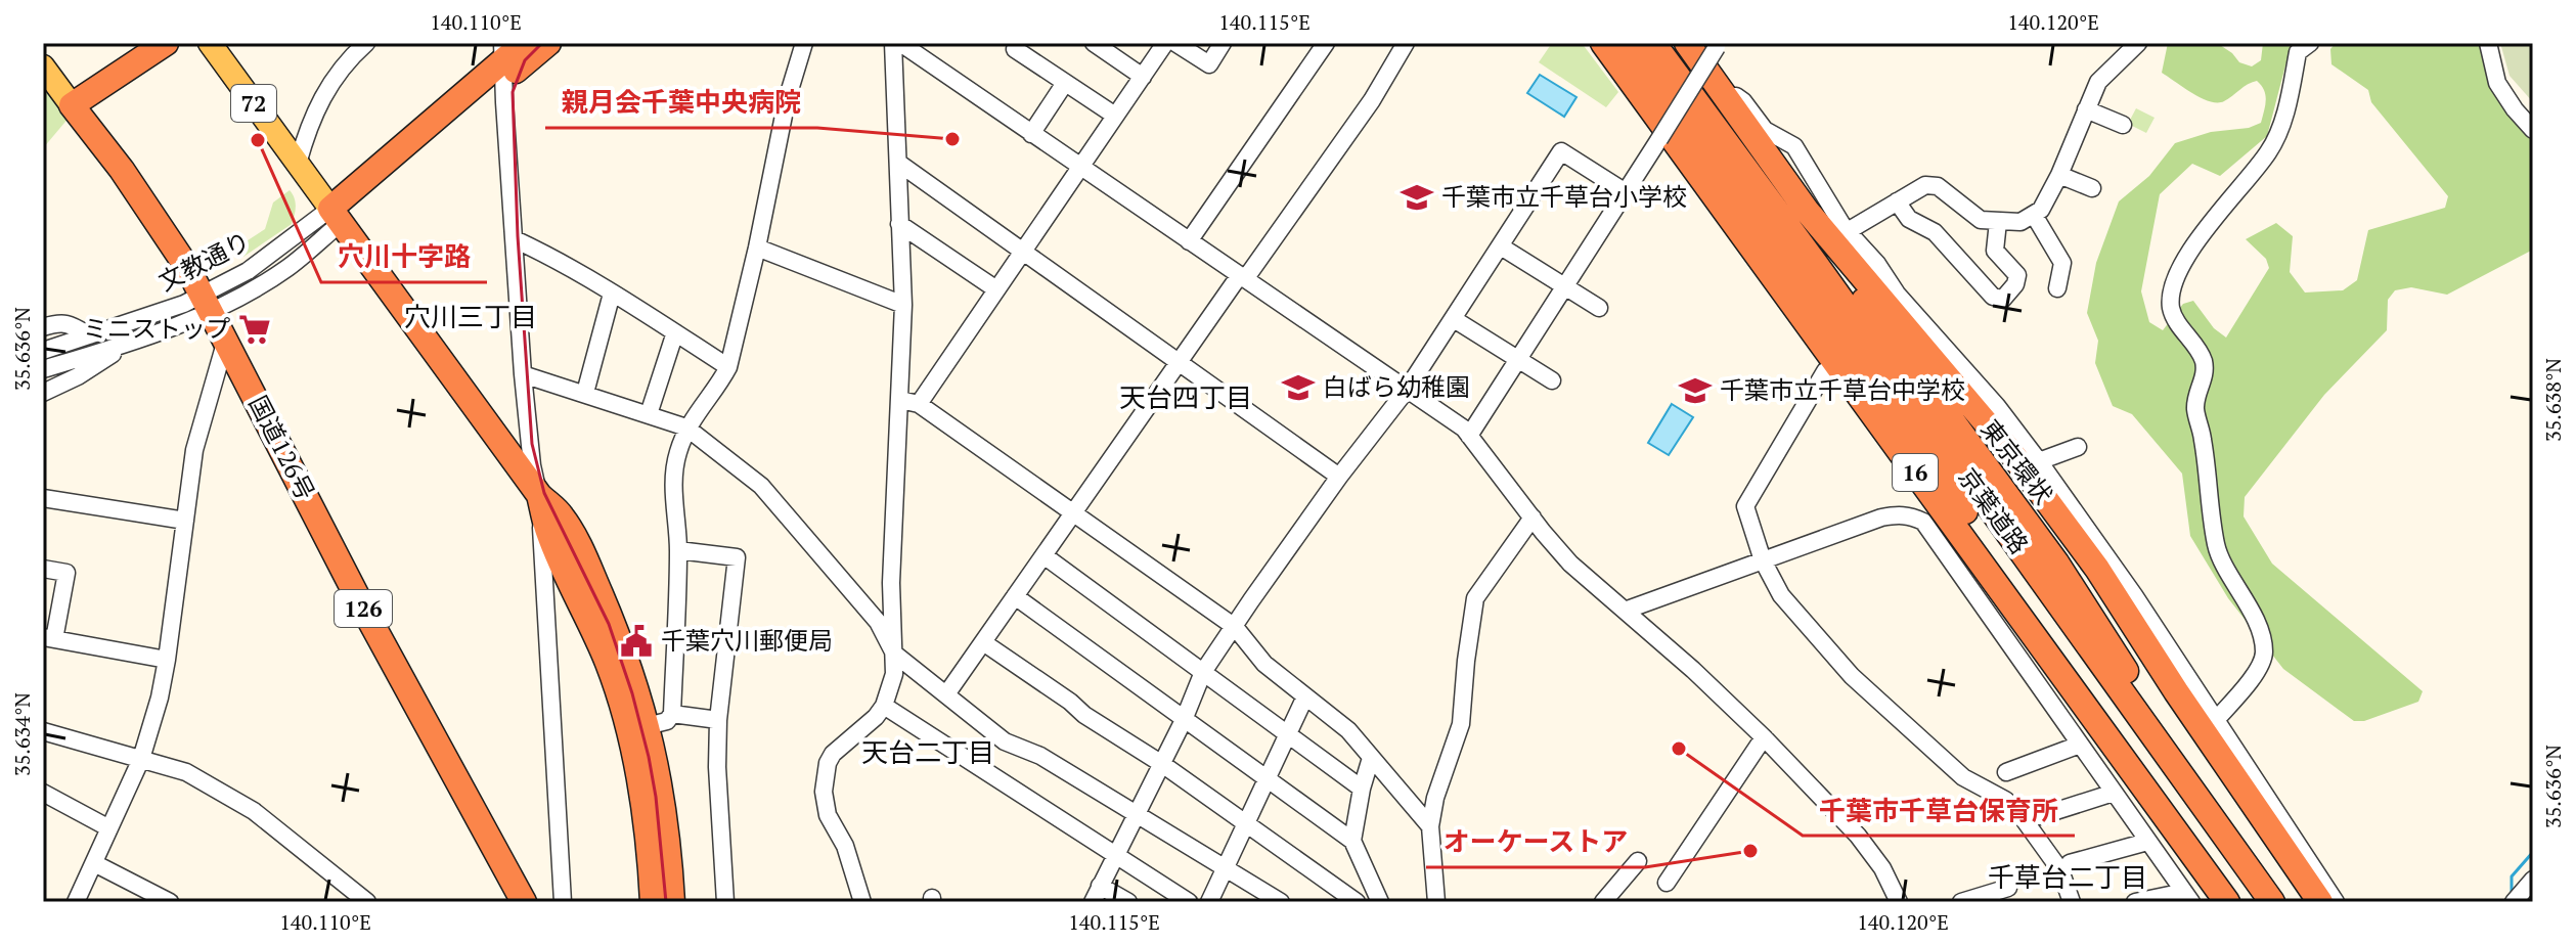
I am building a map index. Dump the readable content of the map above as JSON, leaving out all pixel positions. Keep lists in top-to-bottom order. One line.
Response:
{"streets":{"highway":["国道126号","東京環状","16","京葉道路","126"],"main road":["72"],"street":["文教通り"]},"crossings":[["72","文教通り"],["文教通り","国道126号"]],"districts":["穴川三丁目","天台四丁目","天台二丁目","千草台二丁目"],"places":{"other":["親月会千葉中央病院","穴川十字路","千葉市千草台保育所","オーケーストア"],"school or university":["千葉市立千草台小学校","白ばら幼稚園","千葉市立千草台中学校"],"supermarket":["ミニストップ"],"public building":["千葉穴川郵便局"]},"coordinates":["140.110°E","140.115°E","140.120°E","35.636°N","35.638°N","35.634°N"]}
